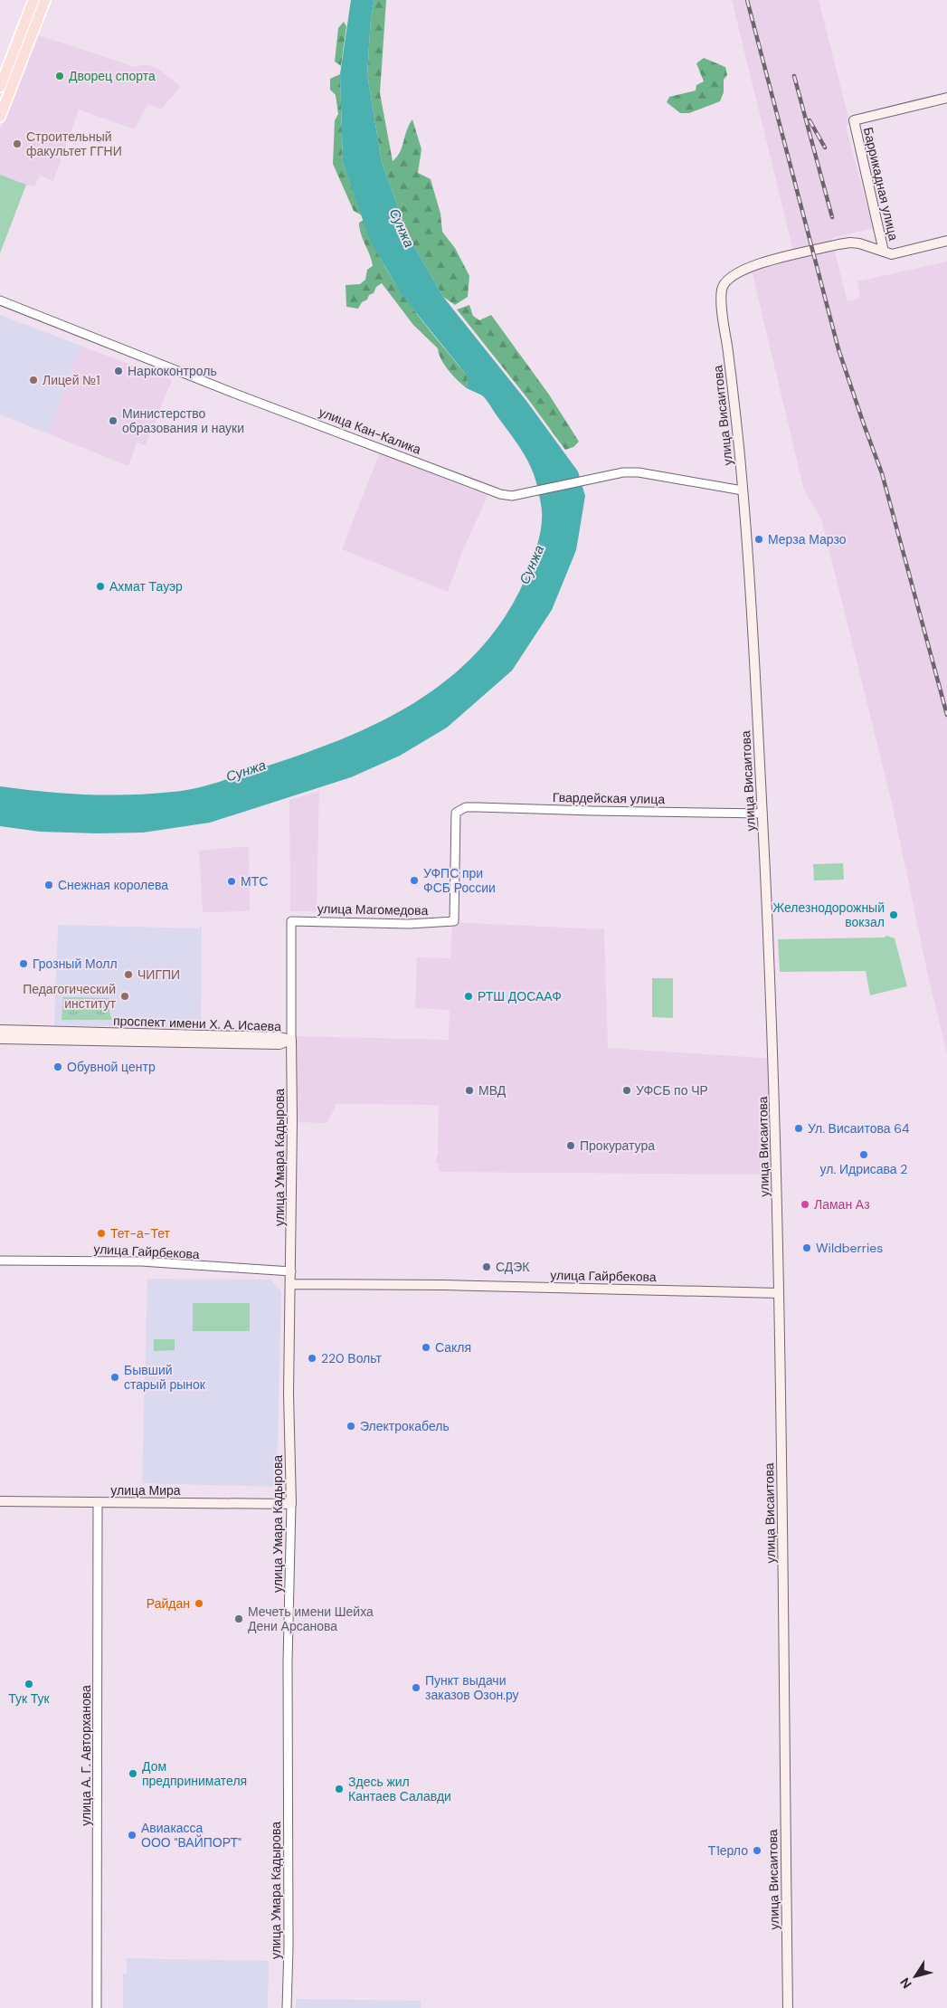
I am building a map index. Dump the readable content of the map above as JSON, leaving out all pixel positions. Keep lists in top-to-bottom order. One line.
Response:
{"streets":{"main road":["Баррикадная улица","улица Висаитова","проспект имени Х. А. Исаева","улица Умара Кадырова","улица Гайрбекова","улица Мира"],"street":["улица Кан-Калика","Гвардейская улица","улица Магомедова","улица А. Г. Авторханова"]},"crossings":[["Баррикадная улица","улица Висаитова"],["улица Висаитова","улица Кан-Калика"],["улица Висаитова","Гвардейская улица"],["улица Висаитова","улица Гайрбекова"],["Гвардейская улица","улица Магомедова"],["улица Магомедова","проспект имени Х. А. Исаева"],["улица Магомедова","улица Умара Кадырова"],["проспект имени Х. А. Исаева","улица Умара Кадырова"],["улица Умара Кадырова","улица Гайрбекова"],["улица Умара Кадырова","улица Мира"],["улица Мира","улица А. Г. Авторханова"]],"water":["Сунжа"],"places":["Дворец спорта","Строительный факультет ГГНИ","Наркоконтроль","Лицей №1","Министерство образования и науки","Мерза Марзо","Ахмат Тауэр","УФПС при ФСБ России","МТС","Снежная королева","Железнодорожный вокзал","Грозный Молл","ЧИГПИ","Педагогический институт","РТШ ДОСААФ","Обувной центр","МВД","УФСБ по ЧР","Ул. Висаитова 64","Прокуратура","ул. Идрисава 2","Ламан Аз","Тет-а-Тет","Wildberries","СДЭК","Сакля","220 Вольт","Бывший старый рынок","Электрокабель","Райдан","Мечеть имени Шейха Дени Арсанова","Тук Тук","Пункт выдачи заказов Озон.ру","Дом предпринимателя","Здесь жил Кантаев Салавди","Авиакасса ООО \"ВАЙПОРТ\"","Т1ерло"],"north":"bottom left"}
